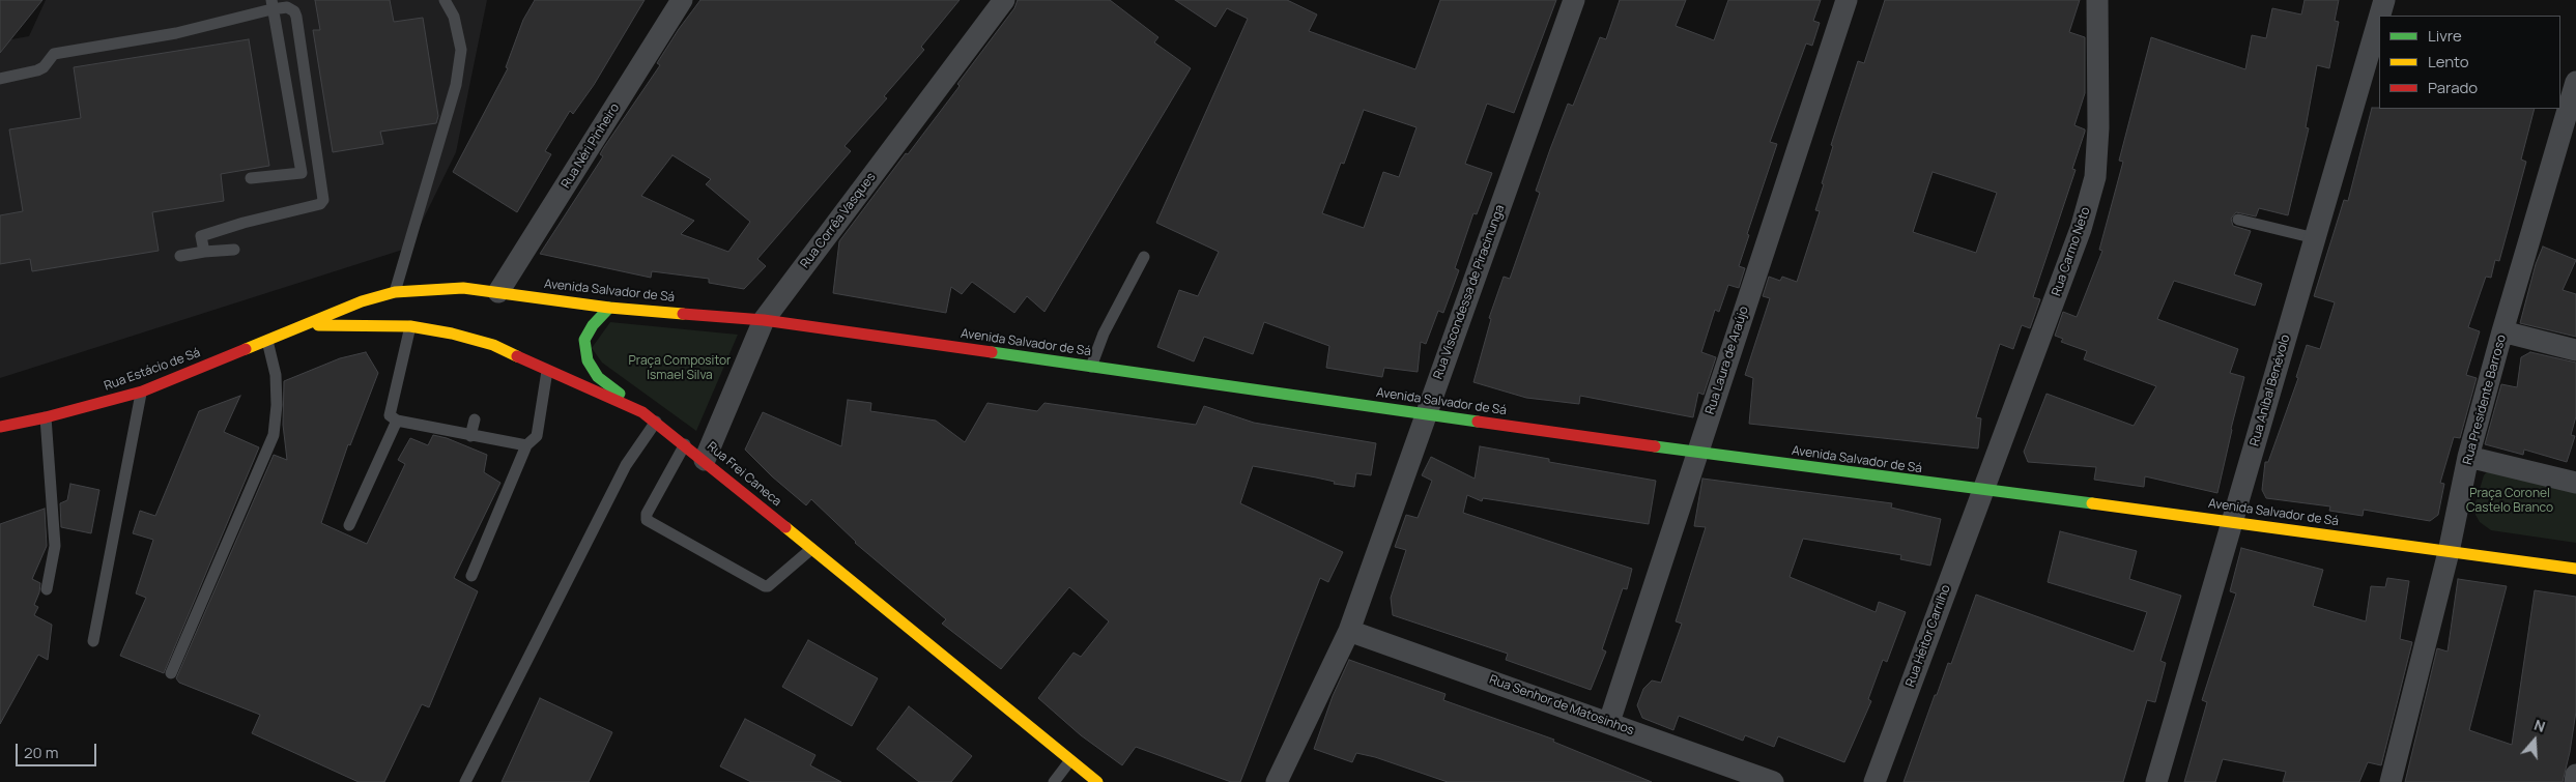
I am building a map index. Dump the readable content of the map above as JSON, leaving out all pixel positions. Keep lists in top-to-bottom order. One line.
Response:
{"streets":{"main road":["Avenida Salvador de Sá","Rua Estácio de Sá","Rua Frei Caneca"],"street":["Rua Néri Pinheiro","Rua Corrêa Vasques","Rua Carmo Neto","Rua Viscondessa de Piracinunga","Rua Laura de Araújo","Rua Aníbal Benévolo","Rua Presidente Barroso","Rua Heitor Carrilho","Rua Senhor de Matosinhos"]},"crossings":[["Rua Néri Pinheiro","Avenida Salvador de Sá"],["Rua Corrêa Vasques","Avenida Salvador de Sá"],["Rua Corrêa Vasques","Rua Frei Caneca"],["Rua Carmo Neto","Avenida Salvador de Sá"],["Rua Carmo Neto","Rua Heitor Carrilho"],["Avenida Salvador de Sá","Rua Viscondessa de Piracinunga"],["Avenida Salvador de Sá","Rua Laura de Araújo"],["Avenida Salvador de Sá","Rua Estácio de Sá"],["Avenida Salvador de Sá","Rua Aníbal Benévolo"],["Avenida Salvador de Sá","Rua Presidente Barroso"],["Avenida Salvador de Sá","Rua Frei Caneca"],["Avenida Salvador de Sá","Rua Heitor Carrilho"],["Rua Viscondessa de Piracinunga","Rua Senhor de Matosinhos"],["Rua Laura de Araújo","Rua Senhor de Matosinhos"],["Rua Estácio de Sá","Rua Frei Caneca"]],"parks":["Praça Compositor Ismael Silva","Praça Coronel Castelo Branco"],"legend":["Livre","Lento","Parado"],"scale_bar":"20 m","north":"top"}
